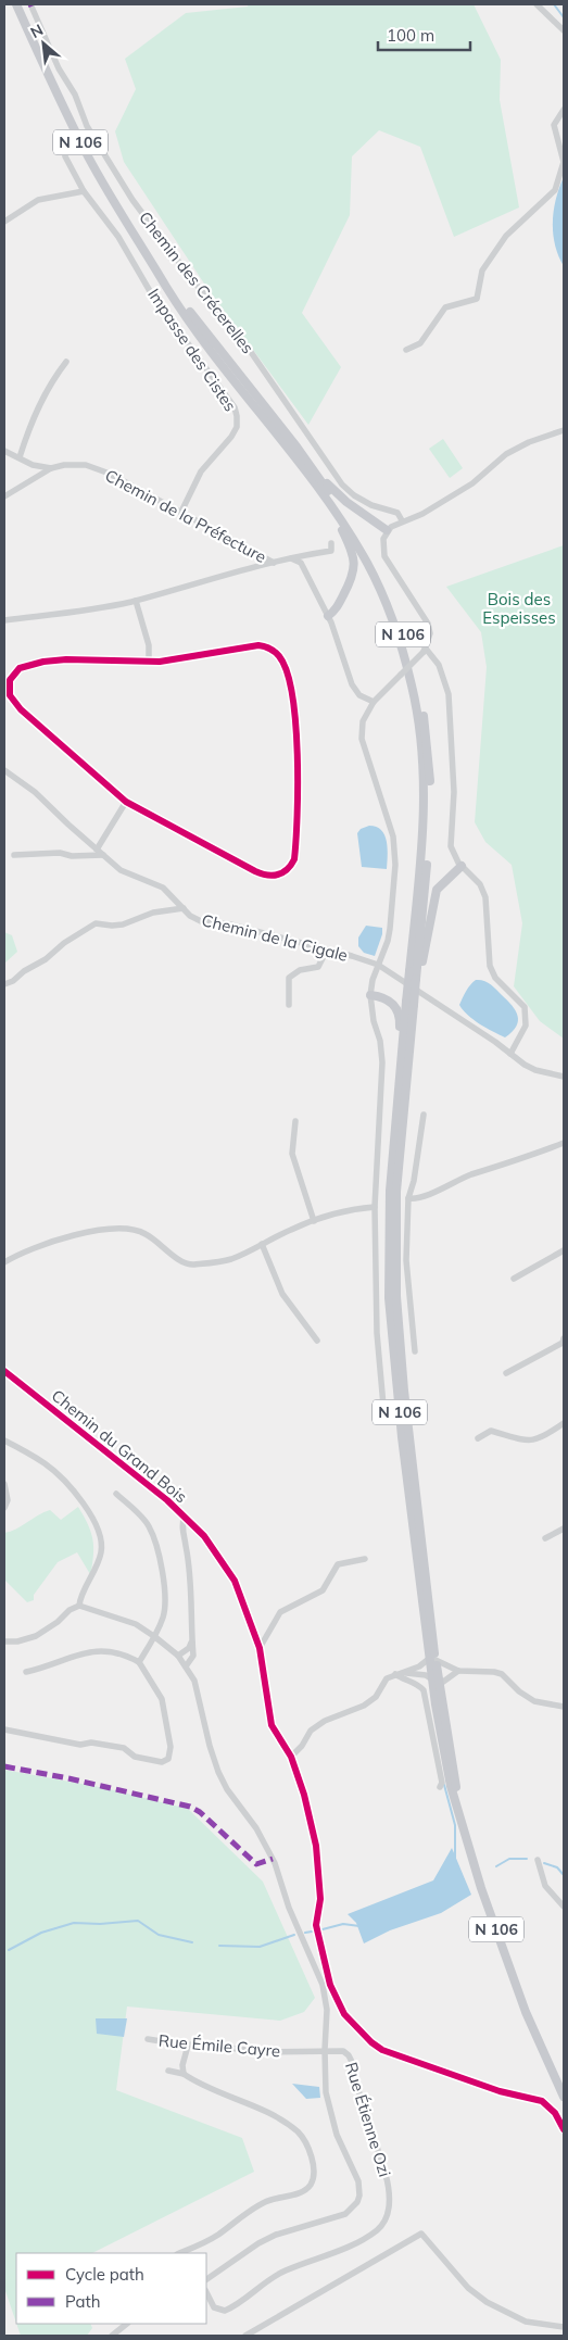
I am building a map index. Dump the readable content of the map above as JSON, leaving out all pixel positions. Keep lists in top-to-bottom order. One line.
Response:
{"streets":{"main road":["N 106"],"street":["Chemin des Crécerelles","Impasse des Cistes","Chemin de la Préfecture","Chemin de la Cigale","Chemin du Grand Bois","Rue Émile Cayre","Rue Étienne Ozi"]},"crossings":[["Impasse des Cistes","Chemin de la Préfecture"],["Rue Émile Cayre","Rue Étienne Ozi"]],"parks":["Bois des Espeisses"],"legend":["Cycle path","Path"],"scale_bar":"100 m","north":"top left"}
